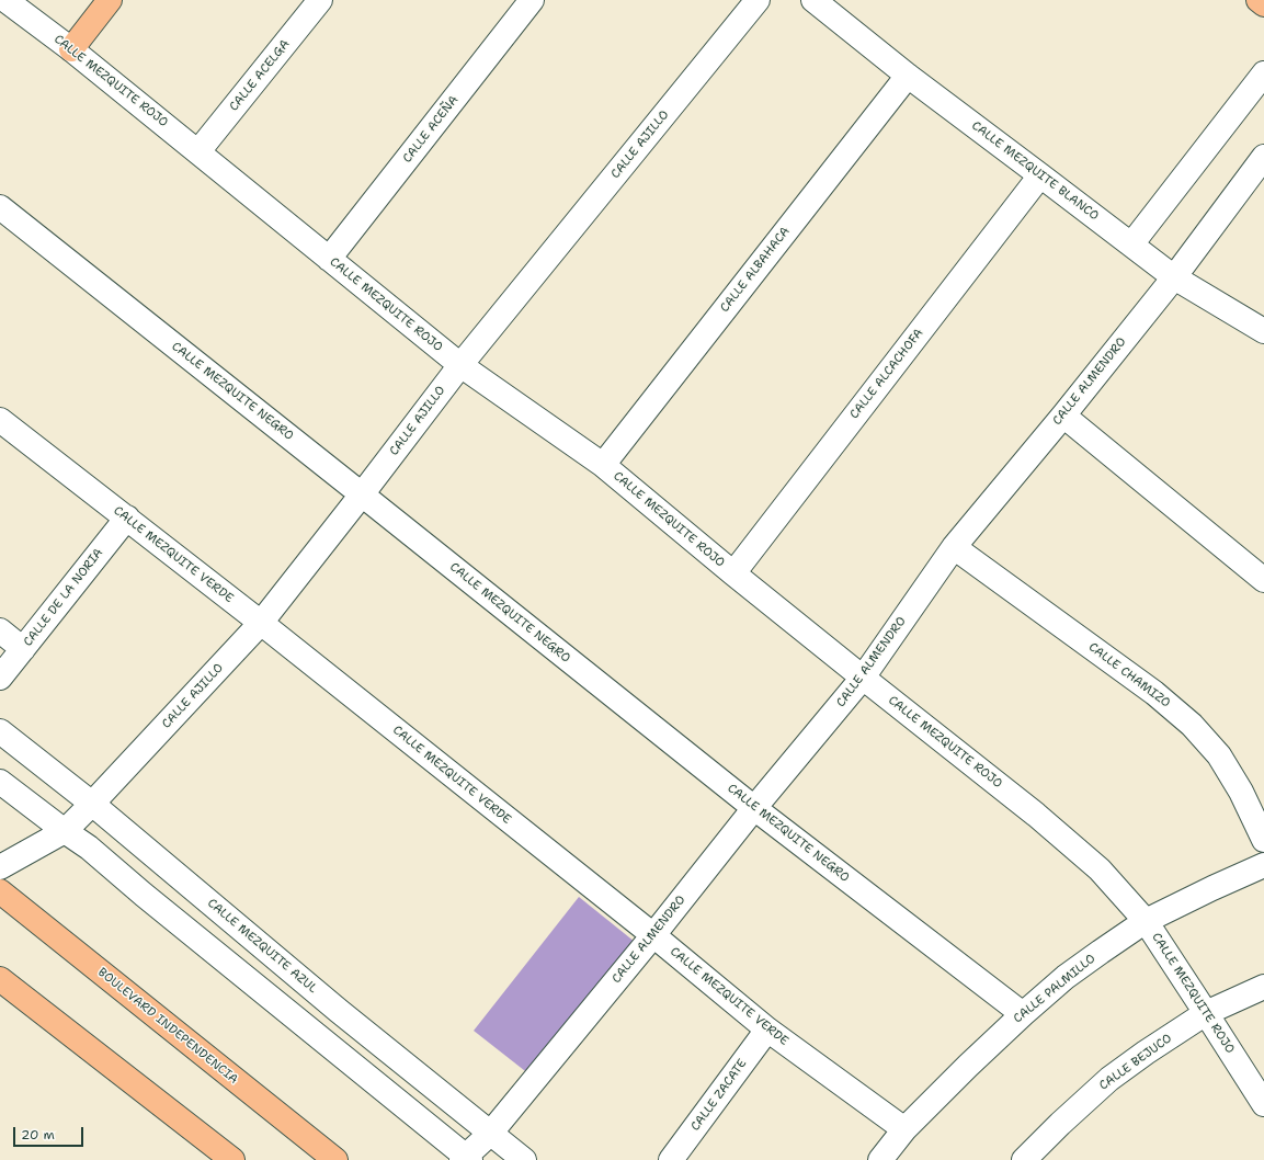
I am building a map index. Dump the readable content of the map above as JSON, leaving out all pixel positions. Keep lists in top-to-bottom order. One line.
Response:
{"streets":{"main road":["BOULEVARD INDEPENDENCIA"],"street":["CALLE ACELGA","CALLE MEZQUITE ROJO","CALLE ACEÑA","CALLE AJILLO","CALLE MEZQUITE BLANCO","CALLE ALBAHACA","CALLE ALCACHOFA","CALLE ALMENDRO","CALLE MEZQUITE NEGRO","CALLE MEZQUITE VERDE","CALLE DE LA NORIA","CALLE CHAMIZO","CALLE MEZQUITE AZUL","CALLE PALMILLO","CALLE BEJUCO","CALLE ZACATE"]},"crossings":[["CALLE ACELGA","CALLE MEZQUITE ROJO"],["CALLE MEZQUITE ROJO","CALLE ACEÑA"],["CALLE MEZQUITE ROJO","CALLE AJILLO"],["CALLE MEZQUITE ROJO","CALLE ALBAHACA"],["CALLE MEZQUITE ROJO","CALLE ALCACHOFA"],["CALLE MEZQUITE ROJO","CALLE ALMENDRO"],["CALLE MEZQUITE ROJO","CALLE PALMILLO"],["CALLE MEZQUITE ROJO","CALLE BEJUCO"],["CALLE AJILLO","CALLE MEZQUITE NEGRO"],["CALLE AJILLO","CALLE MEZQUITE VERDE"],["CALLE AJILLO","CALLE MEZQUITE AZUL"],["CALLE MEZQUITE BLANCO","CALLE ALBAHACA"],["CALLE MEZQUITE BLANCO","CALLE ALCACHOFA"],["CALLE MEZQUITE BLANCO","CALLE ALMENDRO"],["CALLE ALMENDRO","CALLE MEZQUITE NEGRO"],["CALLE ALMENDRO","CALLE MEZQUITE VERDE"],["CALLE ALMENDRO","CALLE CHAMIZO"],["CALLE ALMENDRO","CALLE MEZQUITE AZUL"],["CALLE MEZQUITE NEGRO","CALLE PALMILLO"],["CALLE MEZQUITE VERDE","CALLE DE LA NORIA"],["CALLE MEZQUITE VERDE","CALLE PALMILLO"],["CALLE MEZQUITE VERDE","CALLE ZACATE"]],"scale_bar":"20 m"}
